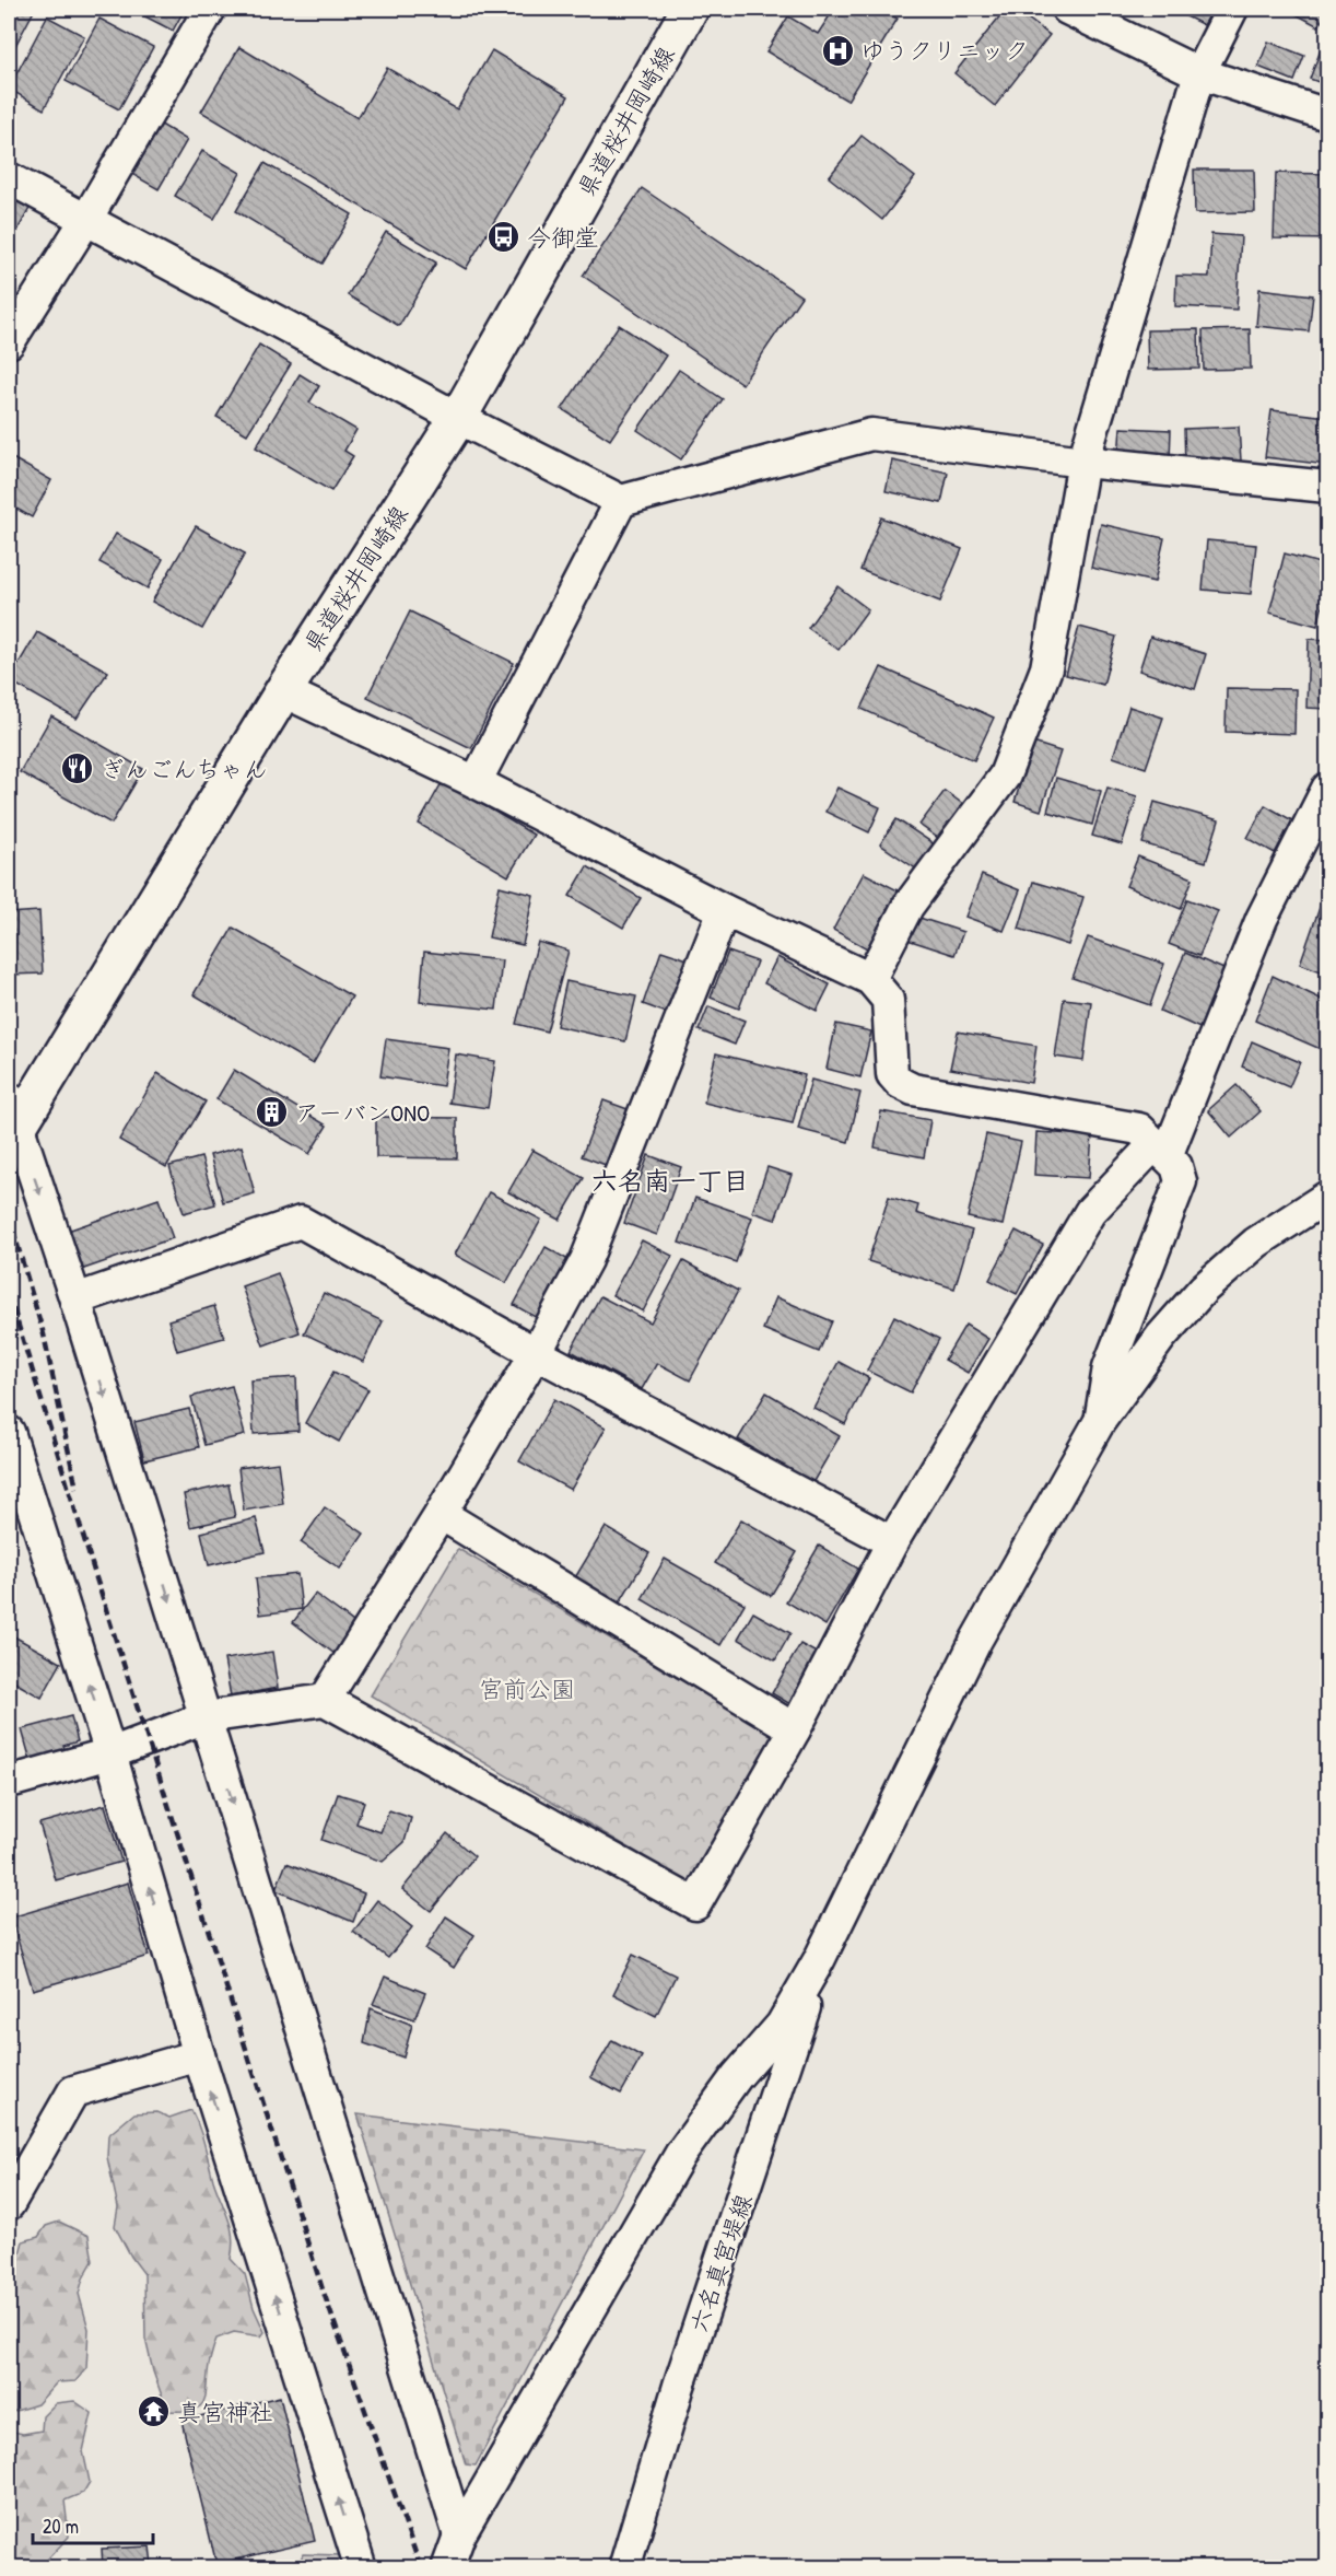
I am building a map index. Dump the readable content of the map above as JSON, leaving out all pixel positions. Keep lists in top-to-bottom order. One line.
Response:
{"streets":{"main road":["県道桜井岡崎線"],"street":["六名真宮堤線"]},"districts":["六名南一丁目"],"parks":["宮前公園"],"places":{"hospital":["ゆうクリニック"],"bus stop":["今御堂"],"restaurant":["ぎんごんちゃん"],"building":["アーバンONO"],"temple":["真宮神社"]},"scale_bar":"20 m"}
